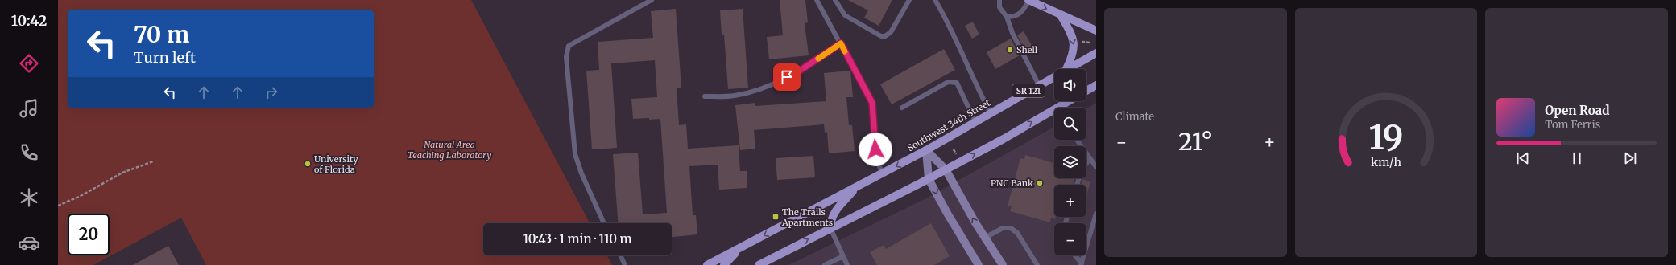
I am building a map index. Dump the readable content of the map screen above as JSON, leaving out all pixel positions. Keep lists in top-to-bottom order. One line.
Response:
{"streets":{"main road":["SR 121","Southwest 34th Street"]},"parks":["Natural Area Teaching Laboratory"],"places":{"other":["Shell","University of Florida","PNC Bank"],"transit":["The Trails Apartments"]},"page":{"tabs":"10:42","tile":"Climate","turn":["70 m","Turn left"],"map_buttons":["+","−"],"song":["Open Road","Tom Ferris"],"heat":["−","21°","+"],"limit":"20","trip":"10:43 · 1 min · 110 m","gauge":["19","km/h"]}}
